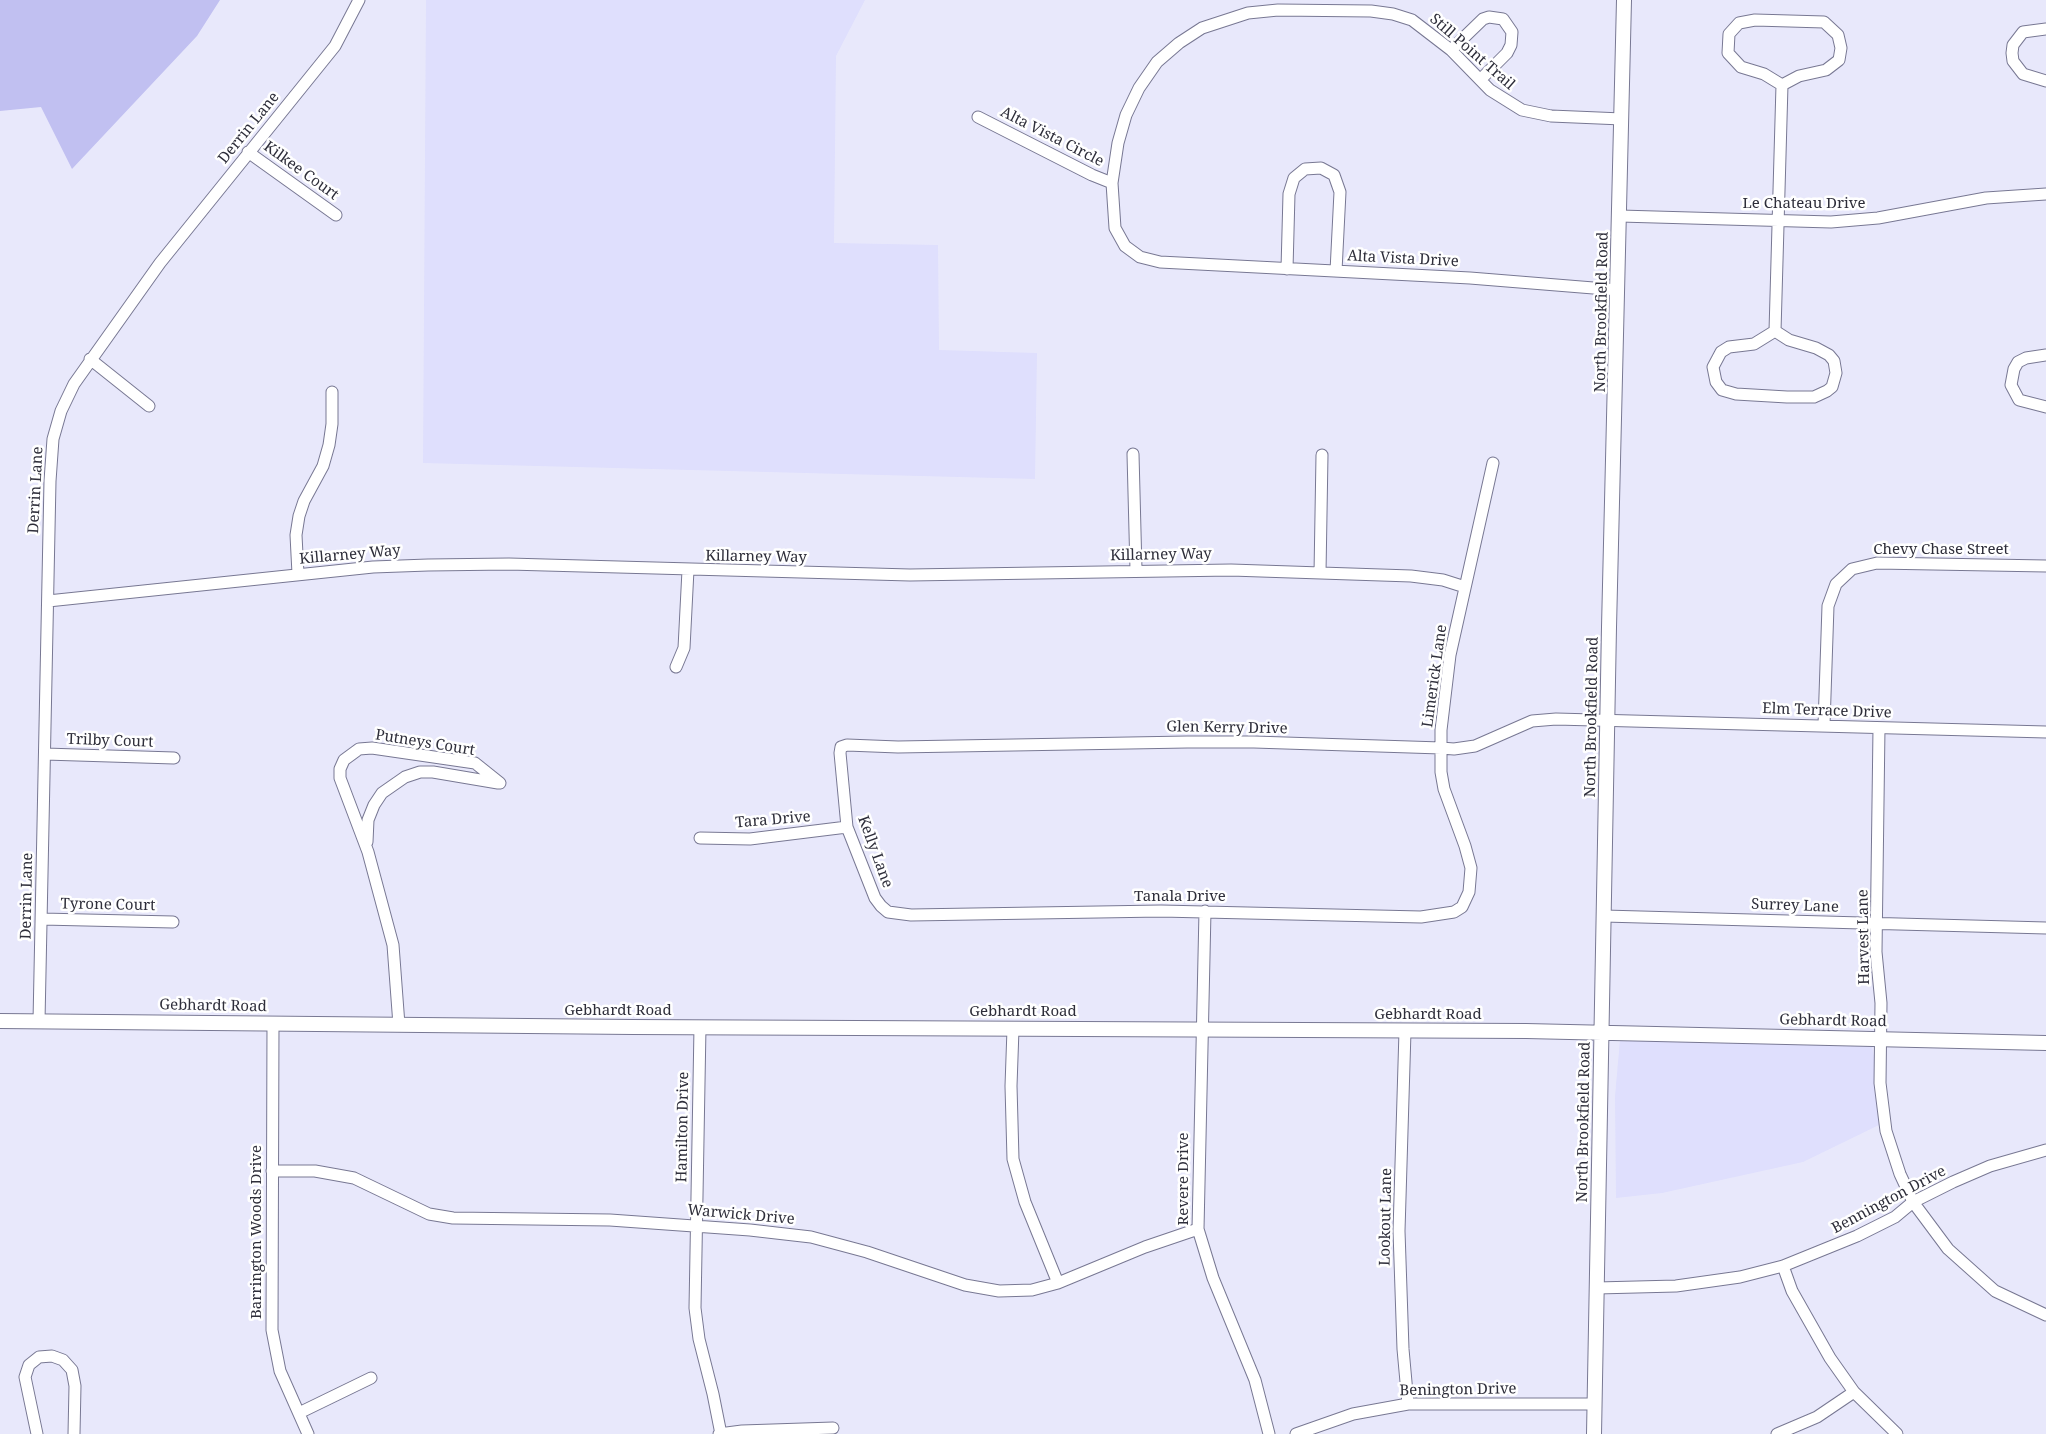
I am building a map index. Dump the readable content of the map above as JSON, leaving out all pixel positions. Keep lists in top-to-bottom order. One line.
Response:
{"streets":{"street":["Still Point Trail","Derrin Lane","Alta Vista Circle","Kilkee Court","Le Chateau Drive","Alta Vista Drive","North Brookfield Road","Chevy Chase Street","Killarney Way","Limerick Lane","Elm Terrace Drive","Glen Kerry Drive","Trilby Court","Putneys Court","Tara Drive","Kelly Lane","Tanala Drive","Tyrone Court","Surrey Lane","Harvest Lane","Gebhardt Road","Hamilton Drive","Revere Drive","Bennington Drive","Warwick Drive","Lookout Lane","Barrington Woods Drive","Benington Drive"]},"crossings":[["Still Point Trail","Alta Vista Circle"],["Still Point Trail","Alta Vista Drive"],["Still Point Trail","North Brookfield Road"],["Derrin Lane","Kilkee Court"],["Derrin Lane","Killarney Way"],["Derrin Lane","Trilby Court"],["Derrin Lane","Tyrone Court"],["Derrin Lane","Gebhardt Road"],["Le Chateau Drive","North Brookfield Road"],["Alta Vista Drive","North Brookfield Road"],["North Brookfield Road","Elm Terrace Drive"],["North Brookfield Road","Glen Kerry Drive"],["North Brookfield Road","Surrey Lane"],["North Brookfield Road","Gebhardt Road"],["North Brookfield Road","Bennington Drive"],["North Brookfield Road","Benington Drive"],["Chevy Chase Street","Elm Terrace Drive"],["Killarney Way","Limerick Lane"],["Limerick Lane","Glen Kerry Drive"],["Limerick Lane","Tanala Drive"],["Elm Terrace Drive","Glen Kerry Drive"],["Elm Terrace Drive","Harvest Lane"],["Glen Kerry Drive","Kelly Lane"],["Putneys Court","Gebhardt Road"],["Tara Drive","Kelly Lane"],["Kelly Lane","Tanala Drive"],["Tanala Drive","Revere Drive"],["Surrey Lane","Harvest Lane"],["Harvest Lane","Gebhardt Road"],["Harvest Lane","Bennington Drive"],["Gebhardt Road","Hamilton Drive"],["Gebhardt Road","Revere Drive"],["Gebhardt Road","Lookout Lane"],["Gebhardt Road","Barrington Woods Drive"],["Hamilton Drive","Warwick Drive"],["Revere Drive","Warwick Drive"],["Warwick Drive","Barrington Woods Drive"],["Lookout Lane","Benington Drive"]]}
